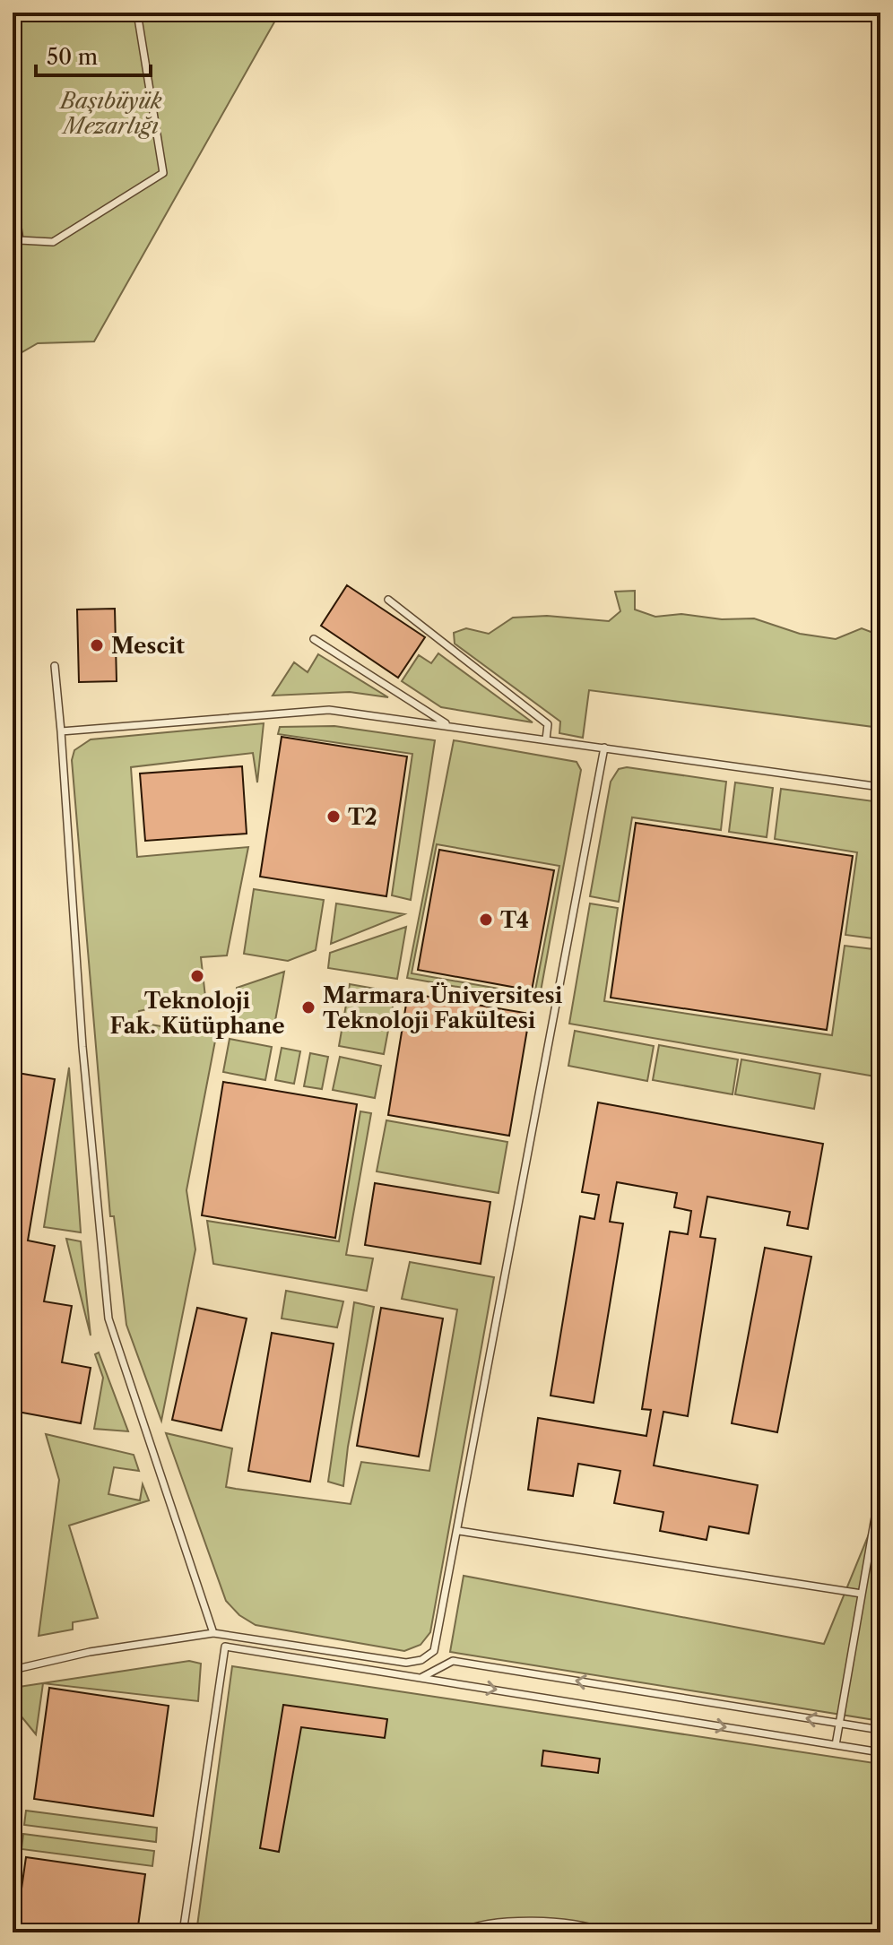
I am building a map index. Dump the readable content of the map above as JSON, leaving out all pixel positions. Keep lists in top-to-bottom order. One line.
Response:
{"parks":["Başıbüyük Mezarlığı"],"places":["Mescit","T2","T4","Teknoloji Fak. Kütüphane","Marmara Üniversitesi Teknoloji Fakültesi"],"scale_bar":"50 m"}
